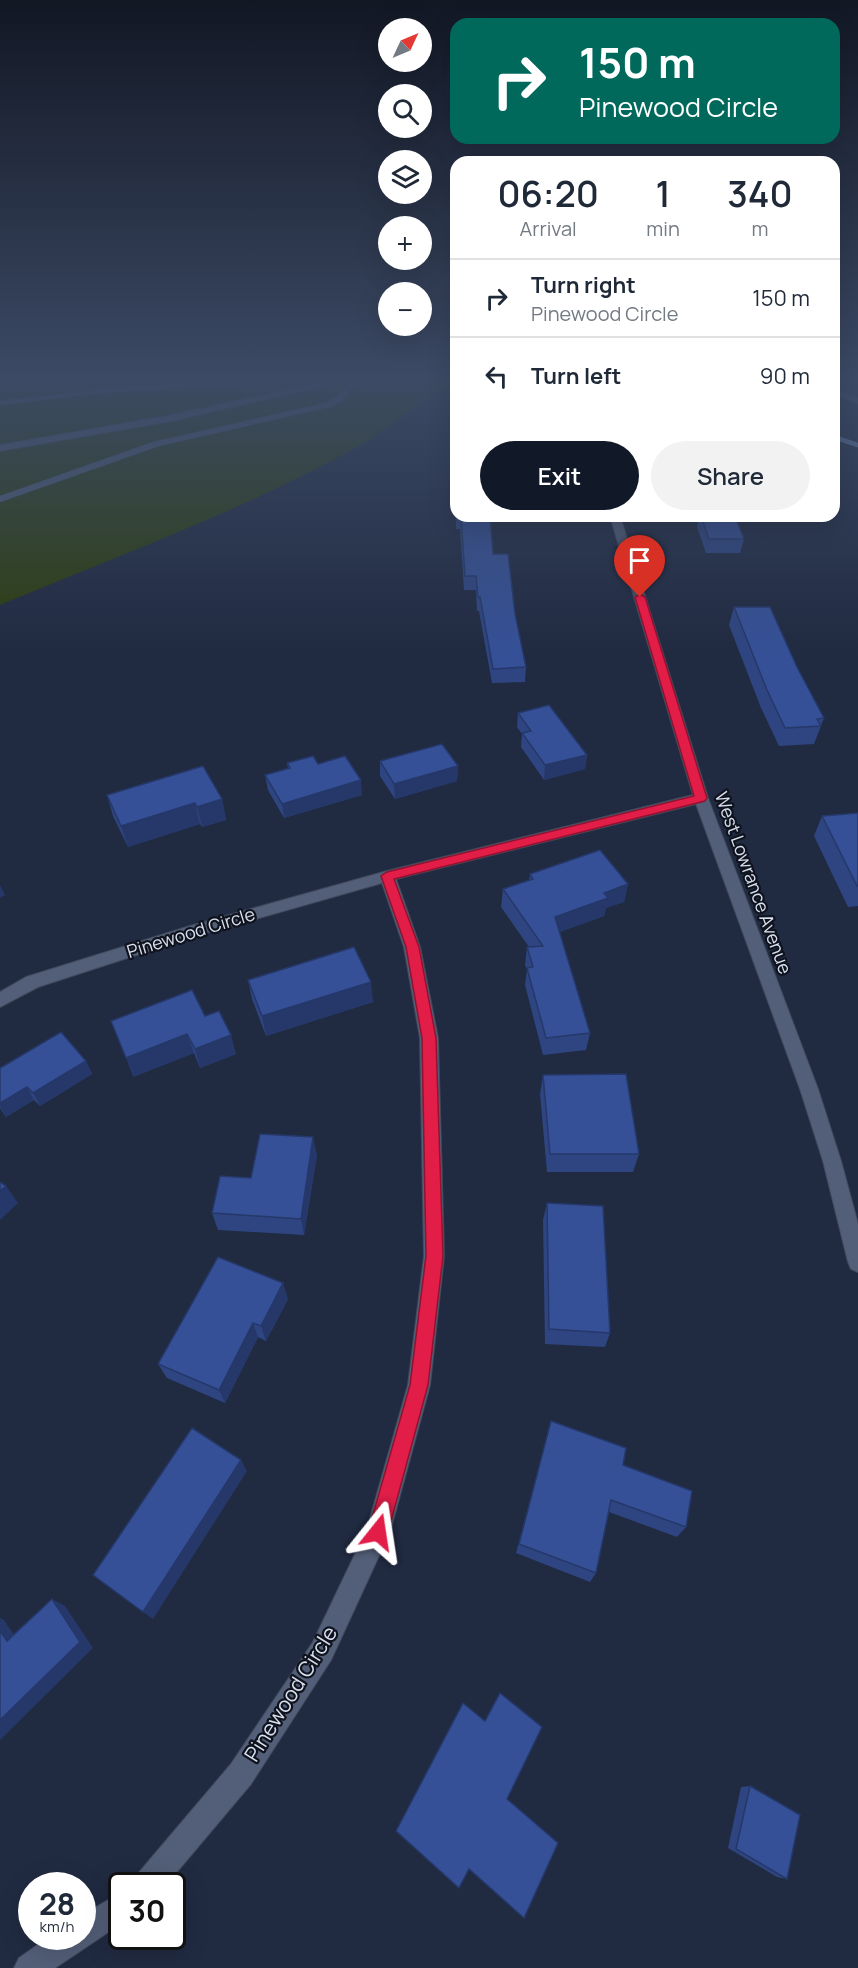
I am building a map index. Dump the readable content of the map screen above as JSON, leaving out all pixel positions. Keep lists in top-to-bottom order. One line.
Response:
{"streets":{"street":["West Lowrance Avenue","Pinewood Circle"]},"crossings":[["West Lowrance Avenue","Pinewood Circle"]],"north":"top right","page":{"map_buttons":["+","−"],"turn":["150 m","Pinewood Circle"],"eta":["06:20","Arrival","1","min","340","m"],"list":[{"name":"Turn right","note":"Pinewood Circle","value":"150 m"},{"name":"Turn left","value":"90 m"}],"buttons":["Exit","Share"],"speed":"28 km/h","limit":"30"}}
